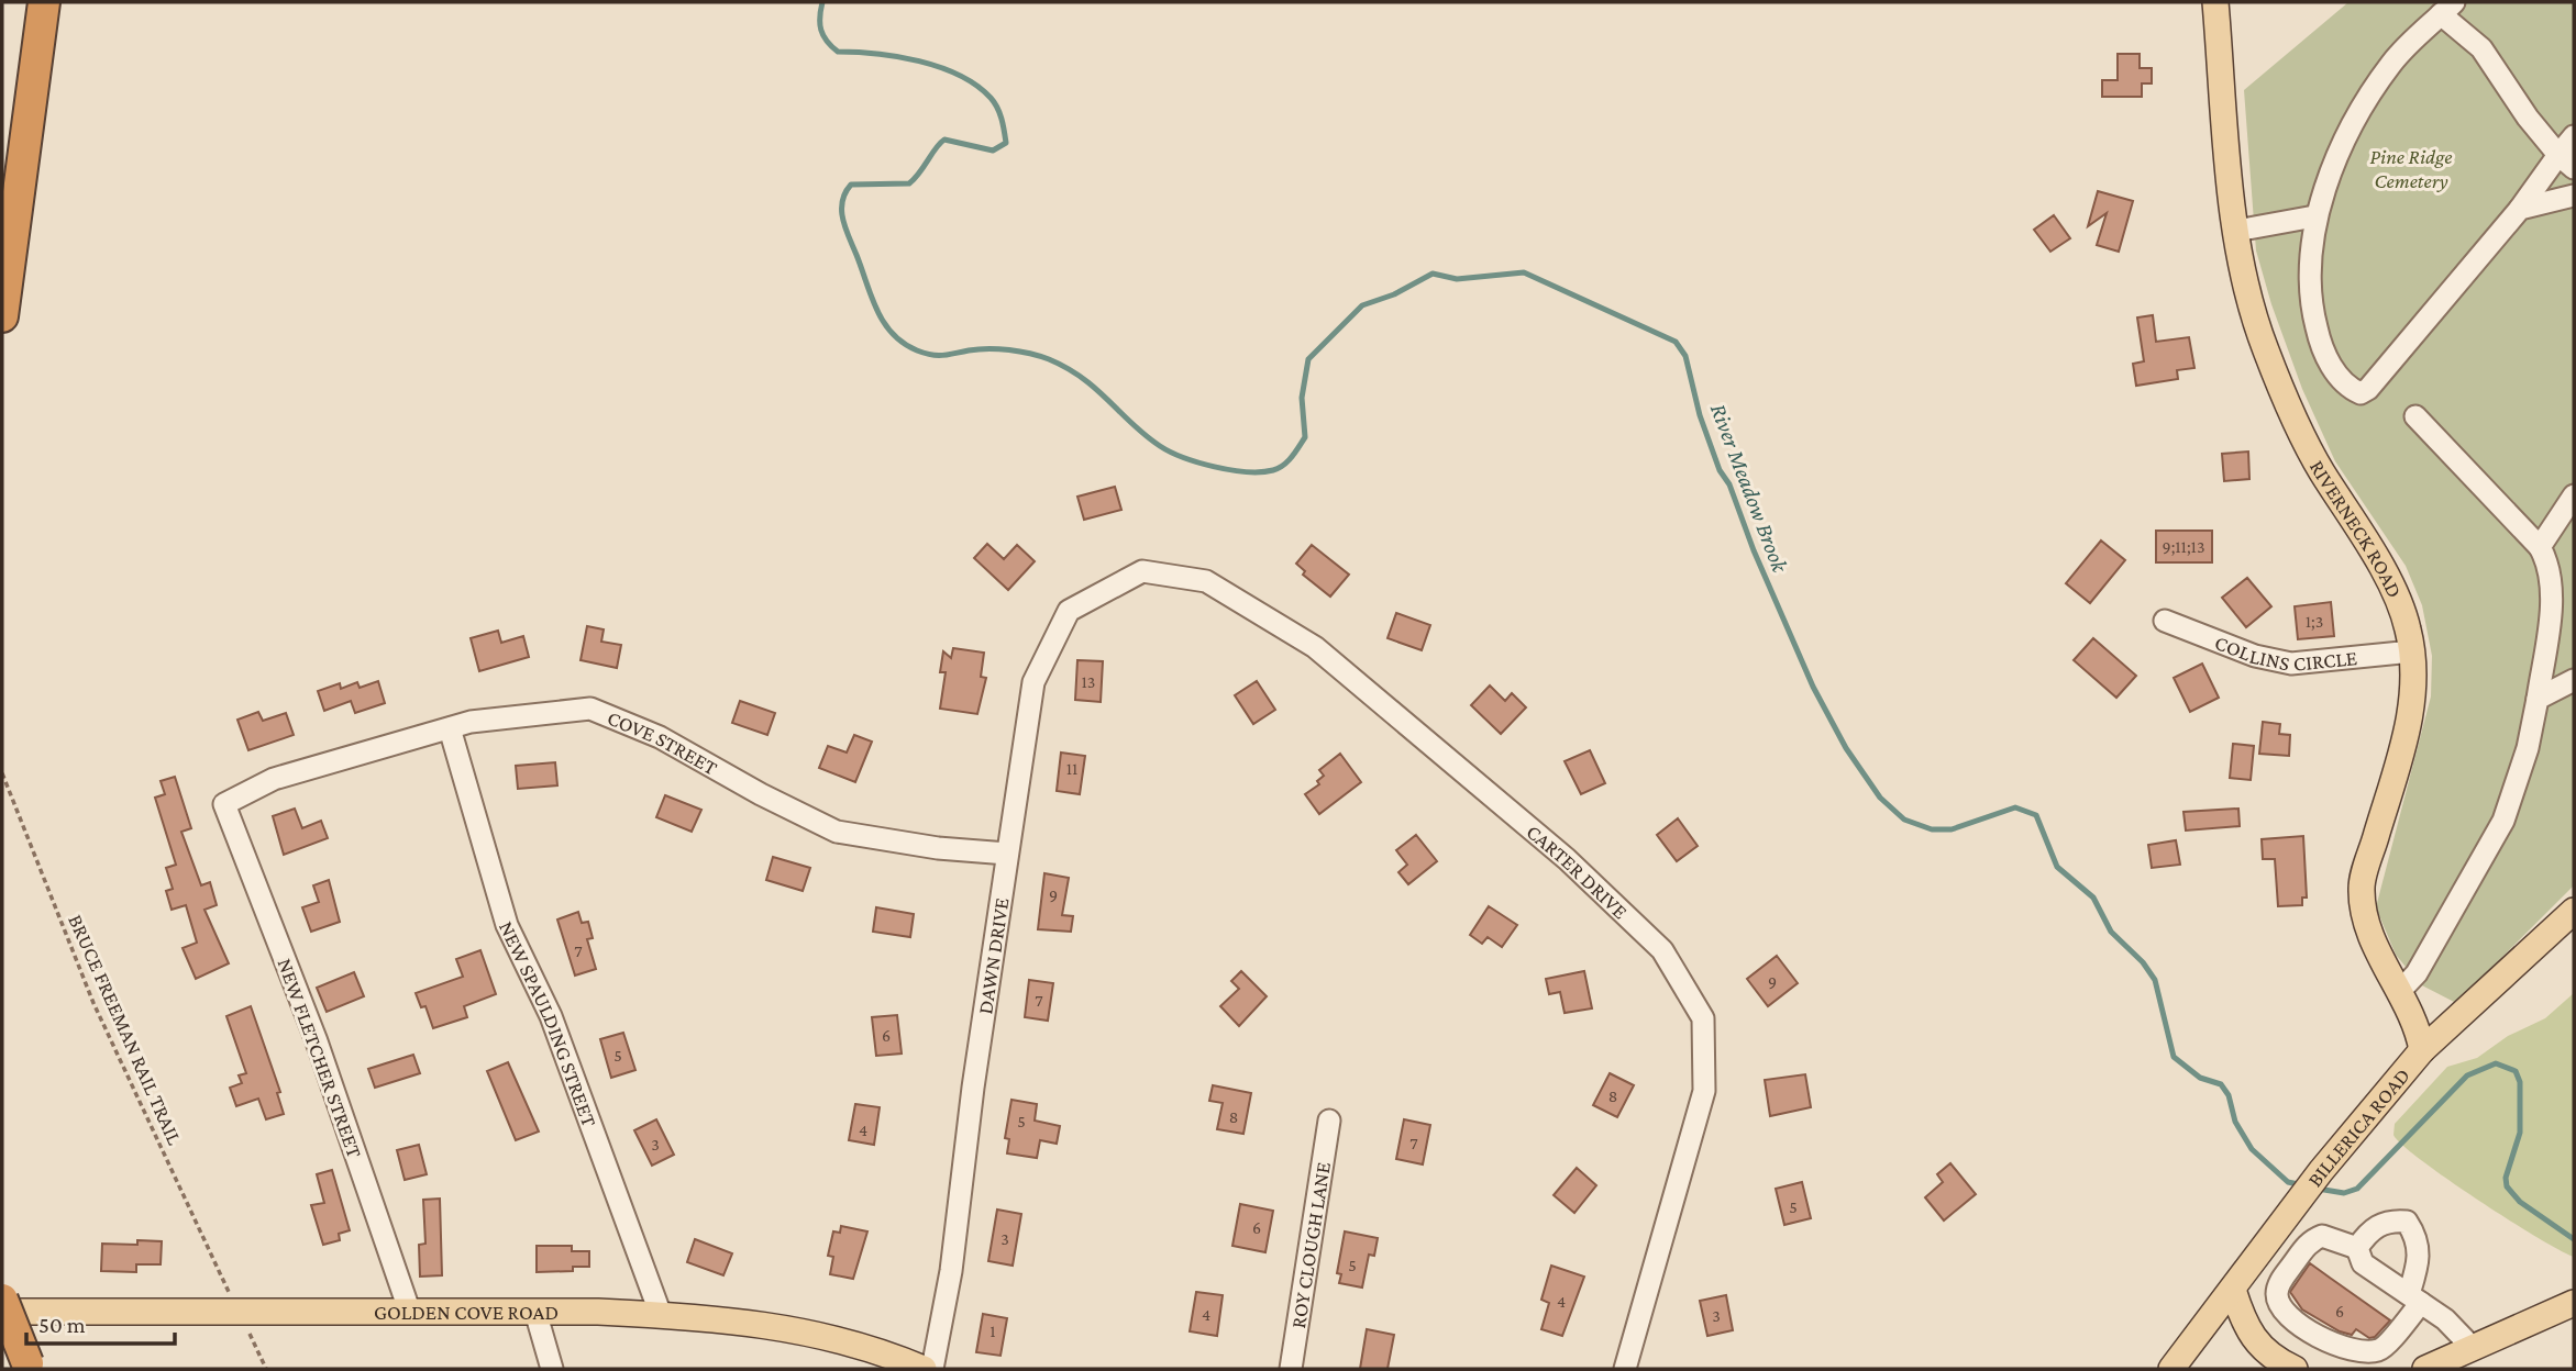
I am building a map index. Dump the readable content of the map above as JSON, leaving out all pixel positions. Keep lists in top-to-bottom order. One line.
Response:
{"streets":{"main road":["RIVERNECK ROAD","BILLERICA ROAD","GOLDEN COVE ROAD"],"street":["COLLINS CIRCLE","COVE STREET","CARTER DRIVE","DAWN DRIVE","NEW SPAULDING STREET","NEW FLETCHER STREET","ROY CLOUGH LANE"],"path":["BRUCE FREEMAN RAIL TRAIL"]},"crossings":[["RIVERNECK ROAD","COLLINS CIRCLE"],["RIVERNECK ROAD","BILLERICA ROAD"],["COVE STREET","DAWN DRIVE"],["COVE STREET","NEW SPAULDING STREET"],["COVE STREET","NEW FLETCHER STREET"],["CARTER DRIVE","DAWN DRIVE"],["NEW SPAULDING STREET","GOLDEN COVE ROAD"],["NEW FLETCHER STREET","GOLDEN COVE ROAD"]],"water":["River Meadow Brook"],"parks":["Pine Ridge Cemetery"],"house_numbers":["9;11;13","1;3","13","11","9","7","9","7","6","5","8","8","5","4","7","3","5","6","3","5","4","6","4","3","1"],"scale_bar":"50 m"}
